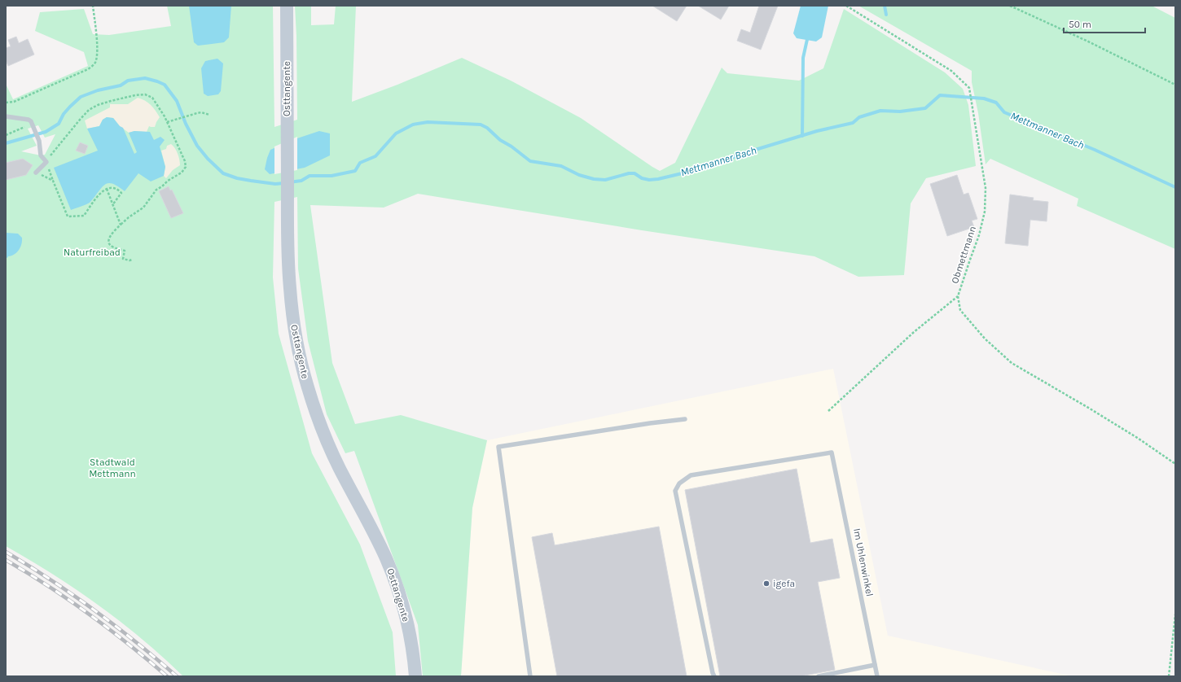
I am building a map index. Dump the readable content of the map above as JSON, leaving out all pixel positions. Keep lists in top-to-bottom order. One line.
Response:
{"streets":{"main road":["Osttangente"],"lane":["Im Uhlenwinkel"],"path":["Obmettmann"]},"water":["Mettmanner Bach"],"parks":["Naturfreibad","Stadtwald Mettmann"],"places":["igefa"],"scale_bar":"50 m"}
